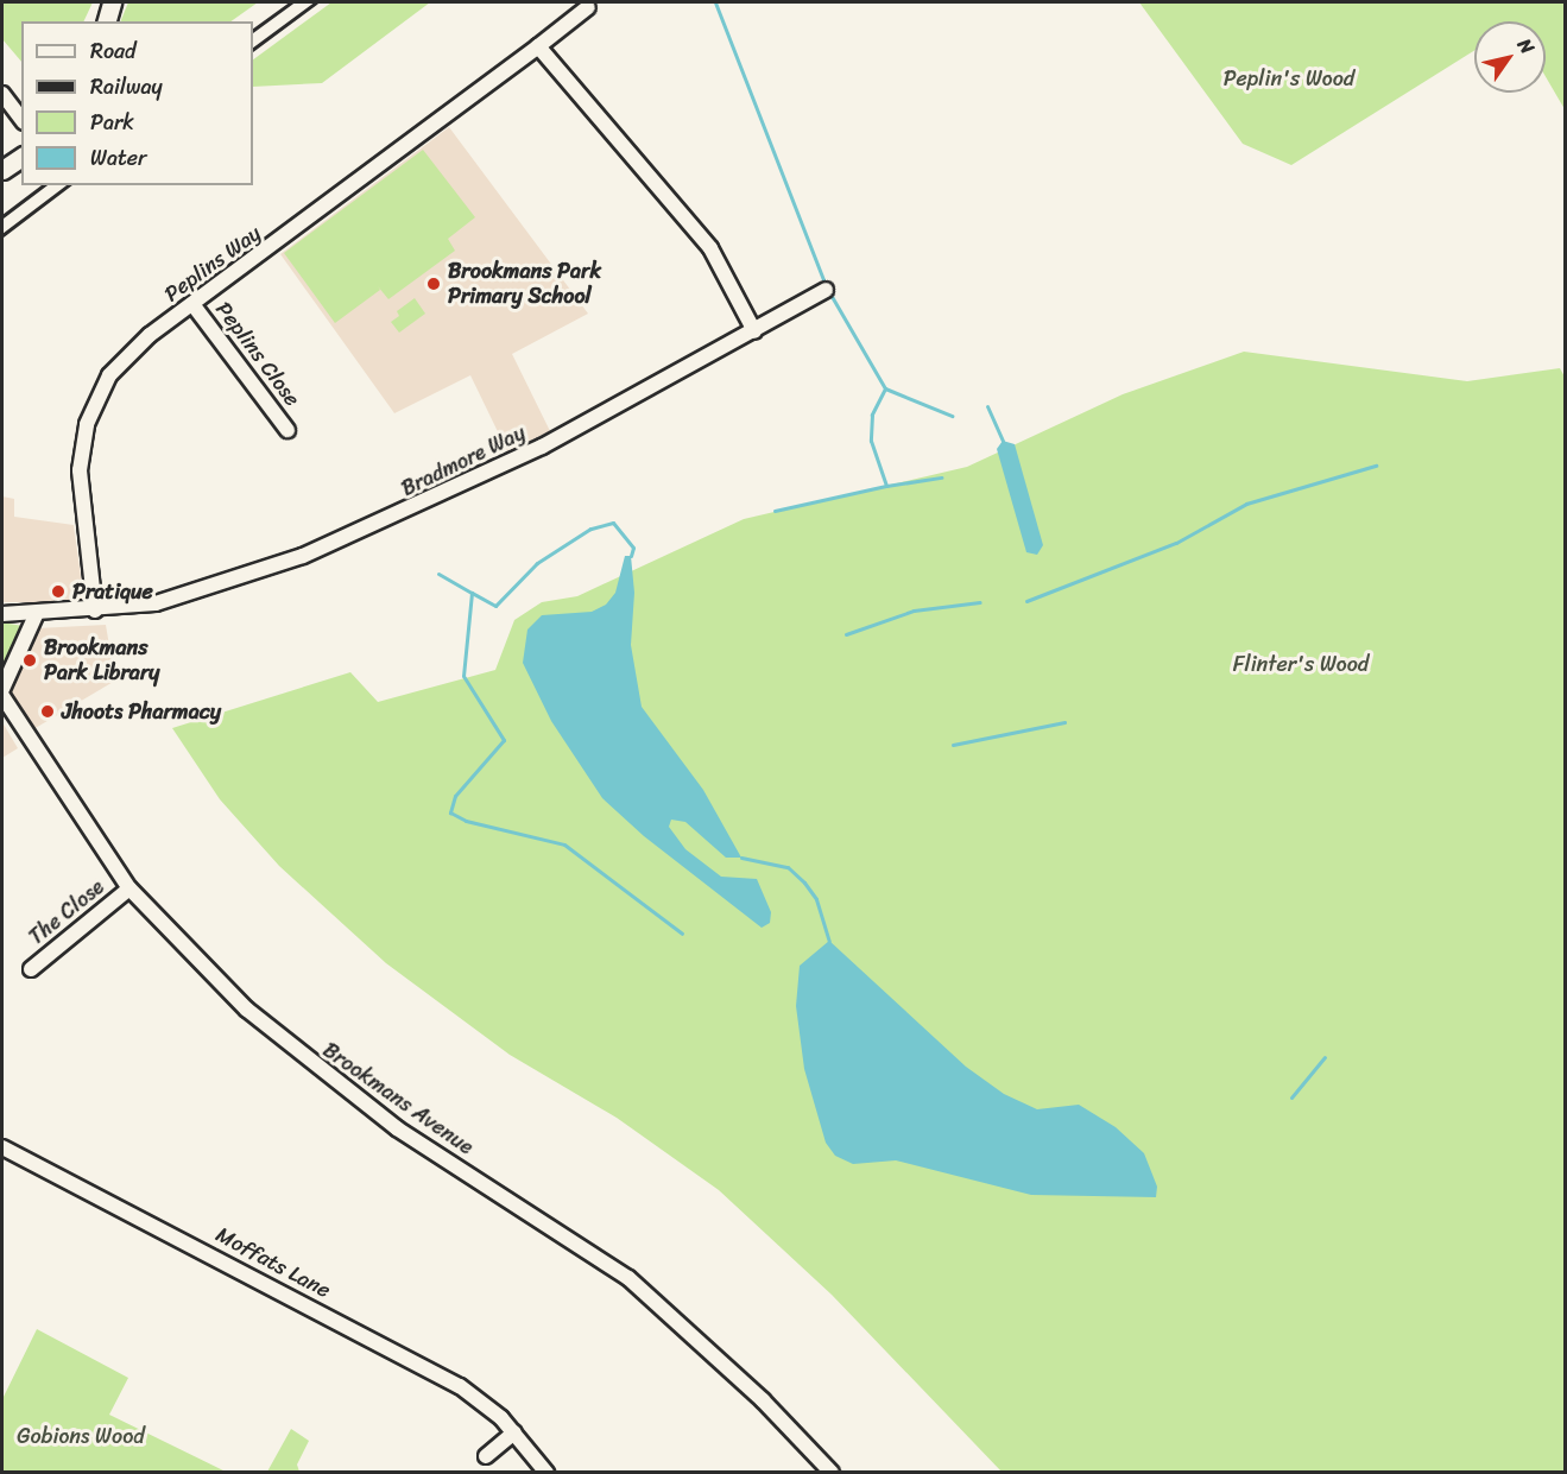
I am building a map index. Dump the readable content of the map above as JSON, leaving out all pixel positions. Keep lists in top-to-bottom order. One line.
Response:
{"streets":{"street":["Peplins Way","Peplins Close","Bradmore Way","The Close","Brookmans Avenue","Moffats Lane"]},"crossings":[["Peplins Way","Peplins Close"],["Peplins Way","Bradmore Way"],["The Close","Brookmans Avenue"]],"parks":["Peplin's Wood","Flinter's Wood","Gobions Wood"],"places":["Brookmans Park Primary School","Pratique","Brookmans Park Library","Jhoots Pharmacy"],"legend":["Road","Railway","Park","Water"],"north":"top right"}
